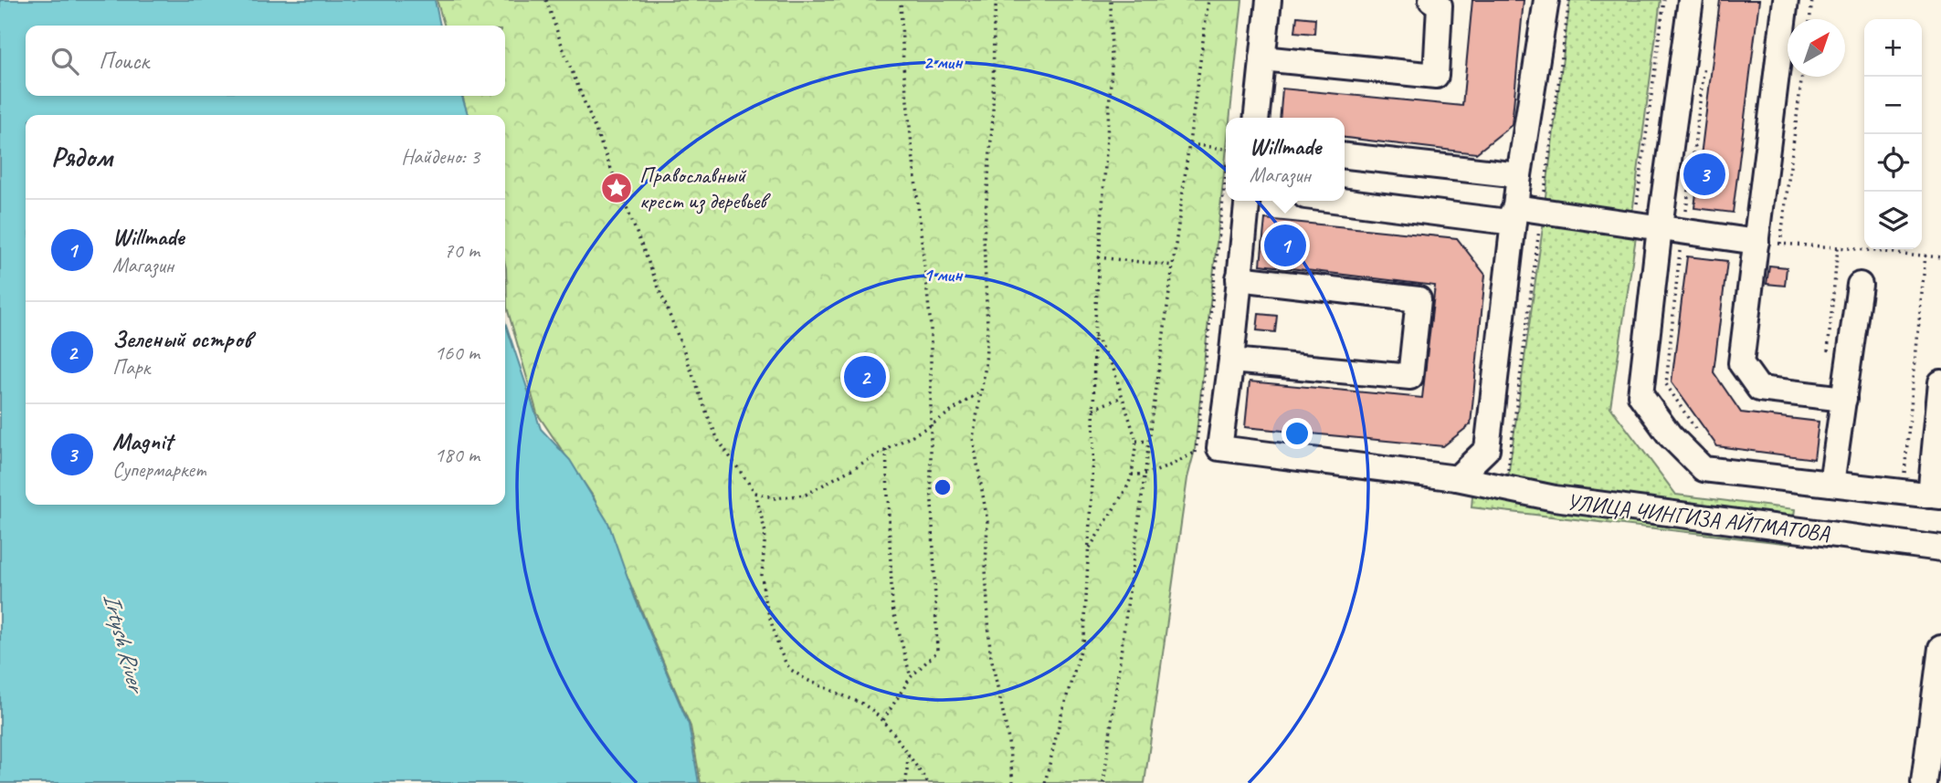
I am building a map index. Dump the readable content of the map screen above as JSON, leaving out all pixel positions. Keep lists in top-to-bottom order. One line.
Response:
{"streets":{"street":["УЛИЦА ЧИНГИЗА АЙТМАТОВА"]},"water":["Irtysh River"],"places":{"place":["Православный крест из деревьев"]},"north":"top right","page":{"map_buttons":["+","−"],"search":"Поиск","heading":["Рядом","Найдено: 3"],"popup":["Willmade","Магазин"],"pins":["3","1","2"],"list":[{"mark":"1","name":"Willmade","note":"Магазин","value":"70 m"},{"mark":"2","name":"Зеленый остров","note":"Парк","value":"160 m"},{"mark":"3","name":"Magnit","note":"Супермаркет","value":"180 m"}]},"rings":["2 мин","1 мин"]}
